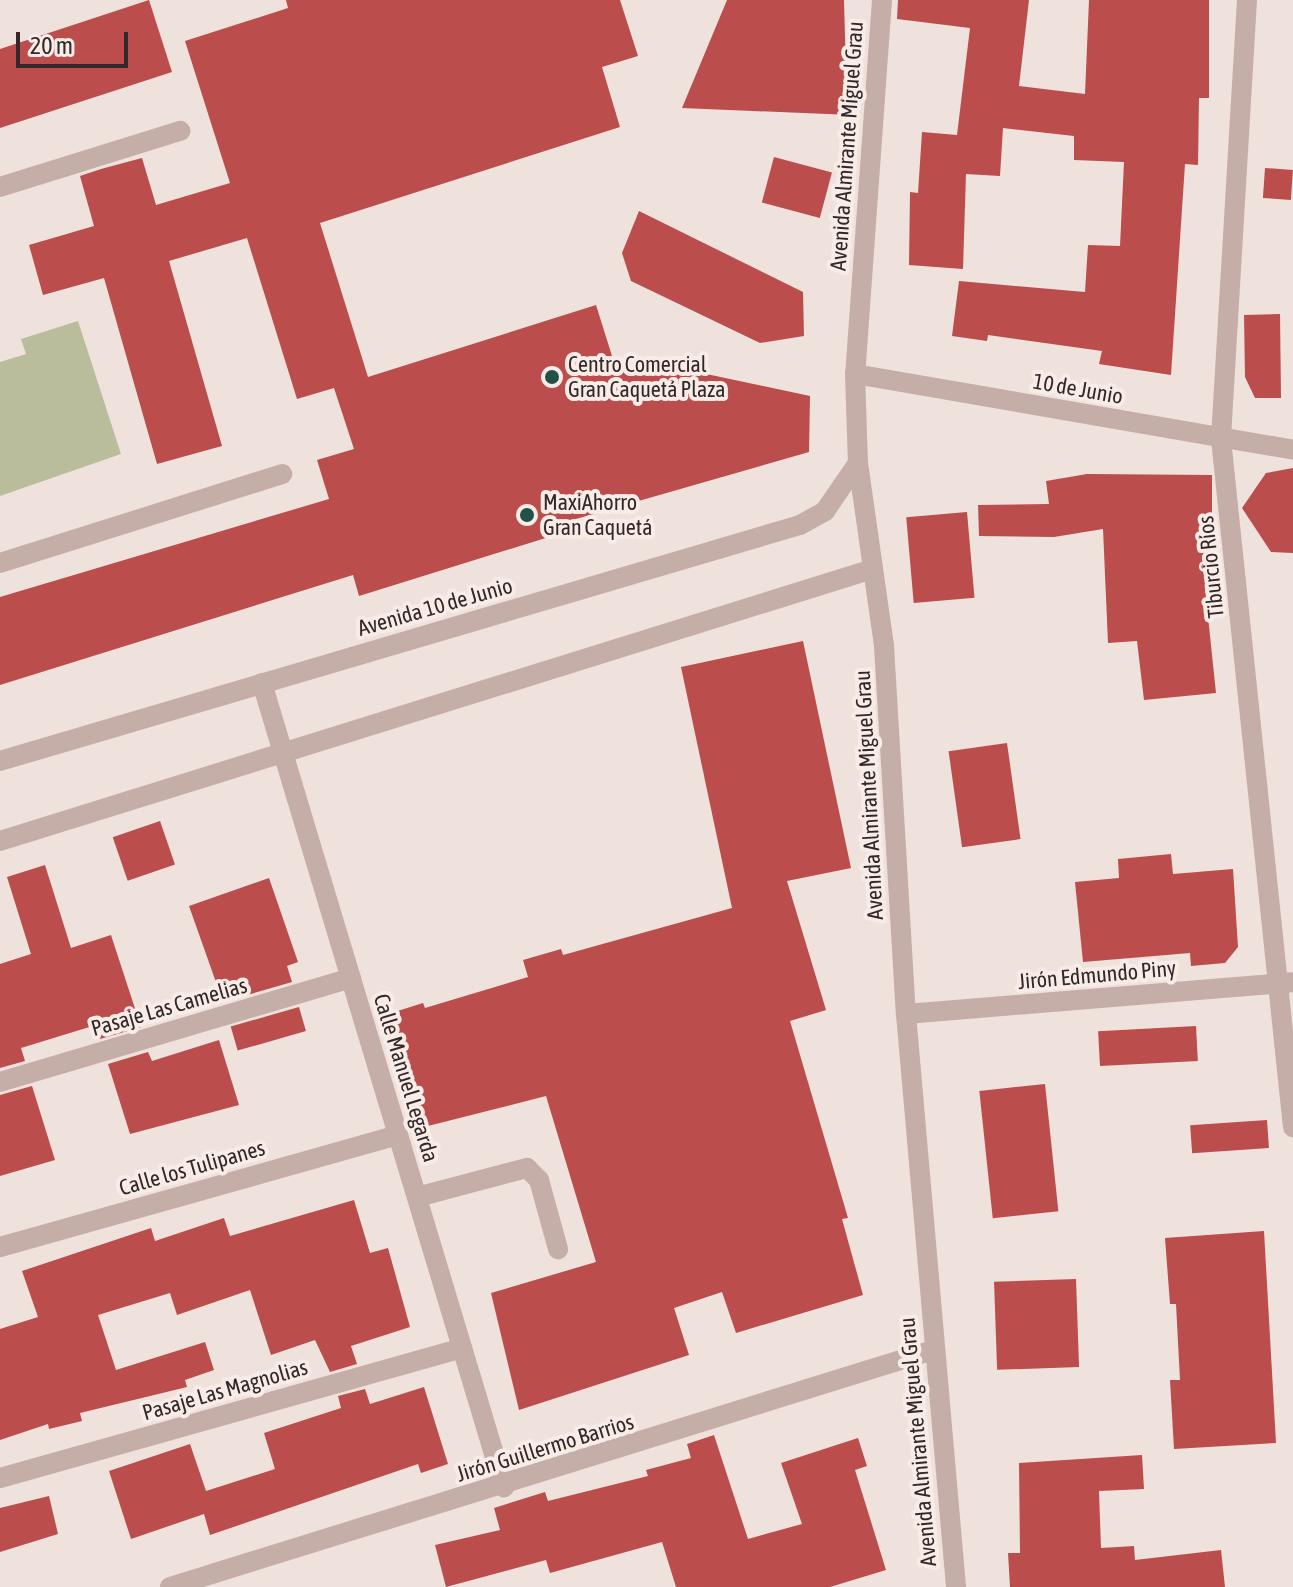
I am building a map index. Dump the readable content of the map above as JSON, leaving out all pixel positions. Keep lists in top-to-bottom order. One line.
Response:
{"streets":{"street":["Avenida Almirante Miguel Grau","10 de Junio","Tiburcio Ríos","Avenida 10 de Junio","Jirón Edmundo Piny","Pasaje Las Camelias","Calle Manuel Legarda","Calle los Tulipanes","Pasaje Las Magnolias","Jirón Guillermo Barrios"]},"crossings":[["Avenida Almirante Miguel Grau","10 de Junio"],["Avenida Almirante Miguel Grau","Avenida 10 de Junio"],["Avenida Almirante Miguel Grau","Jirón Edmundo Piny"],["Avenida Almirante Miguel Grau","Jirón Guillermo Barrios"],["10 de Junio","Tiburcio Ríos"],["Tiburcio Ríos","Jirón Edmundo Piny"],["Avenida 10 de Junio","Calle Manuel Legarda"],["Pasaje Las Camelias","Calle Manuel Legarda"],["Calle Manuel Legarda","Calle los Tulipanes"],["Calle Manuel Legarda","Pasaje Las Magnolias"],["Calle Manuel Legarda","Jirón Guillermo Barrios"]],"places":["Centro Comercial Gran Caquetá Plaza","MaxiAhorro Gran Caquetá"],"scale_bar":"20 m"}
